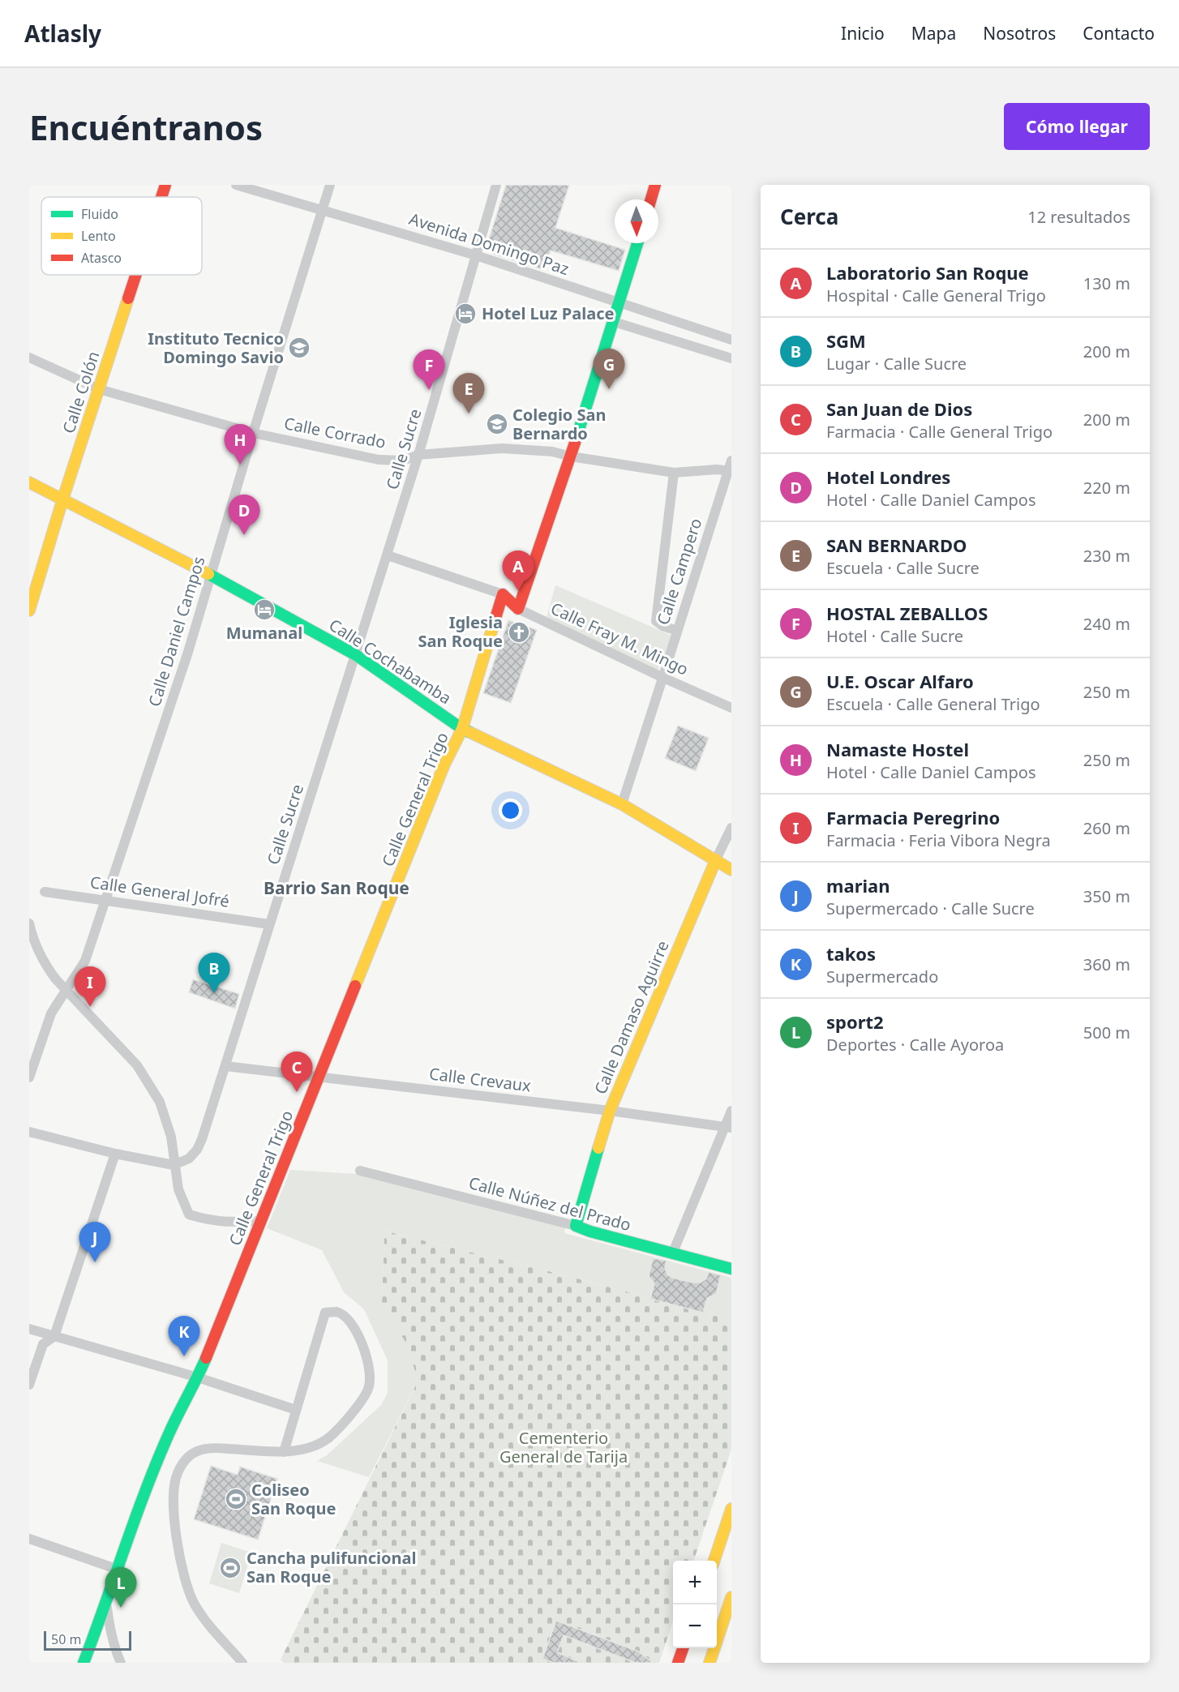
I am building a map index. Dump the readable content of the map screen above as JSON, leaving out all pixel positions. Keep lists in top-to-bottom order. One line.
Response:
{"streets":{"main road":["Calle Colón","Calle Fray M. Mingo","Calle Cochabamba","Calle General Trigo","Calle Damaso Aguirre","Calle Núñez del Prado"],"street":["Avenida Domingo Paz","Calle Corrado","Calle Sucre","Calle Campero","Calle Daniel Campos","Calle General Jofré","Calle Crevaux"]},"crossings":[["Avenida Domingo Paz","Calle Sucre"],["Avenida Domingo Paz","Calle Daniel Campos"],["Calle Colón","Calle Corrado"],["Calle Colón","Calle Cochabamba"],["Calle Corrado","Calle Sucre"],["Calle Corrado","Calle Campero"],["Calle Corrado","Calle Daniel Campos"],["Calle Sucre","Calle Fray M. Mingo"],["Calle Sucre","Calle Cochabamba"],["Calle Sucre","Calle General Jofré"],["Calle Sucre","Calle Crevaux"],["Calle Campero","Calle Fray M. Mingo"],["Calle Campero","Calle Cochabamba"],["Calle Daniel Campos","Calle Cochabamba"],["Calle Daniel Campos","Calle General Jofré"],["Calle Fray M. Mingo","Calle General Trigo"],["Calle Cochabamba","Calle General Trigo"],["Calle Cochabamba","Calle Damaso Aguirre"],["Calle General Trigo","Calle Crevaux"],["Calle Damaso Aguirre","Calle Crevaux"],["Calle Damaso Aguirre","Calle Núñez del Prado"]],"districts":["Barrio San Roque"],"parks":["Cementerio General de Tarija"],"places":{"hotel":["Hotel Luz Palace","Mumanal"],"school or university":["Instituto Tecnico Domingo Savio","Colegio San Bernardo"],"church":["Iglesia San Roque"],"sports":["Coliseo San Roque","Cancha pulifuncional San Roque"]},"legend":["Fluido","Lento","Atasco"],"scale_bar":"50 m","north":"bottom","page":{"header":"Atlasly","nav":["Inicio","Mapa","Nosotros","Contacto"],"buttons":"Cómo llegar","title":"Encuéntranos","heading":["Cerca","12 resultados"],"list":[{"mark":"A","name":"Laboratorio San Roque","note":"Hospital · Calle General Trigo","value":"130 m"},{"mark":"B","name":"SGM","note":"Lugar · Calle Sucre","value":"200 m"},{"mark":"C","name":"San Juan de Dios","note":"Farmacia · Calle General Trigo","value":"200 m"},{"mark":"D","name":"Hotel Londres","note":"Hotel · Calle Daniel Campos","value":"220 m"},{"mark":"E","name":"SAN BERNARDO","note":"Escuela · Calle Sucre","value":"230 m"},{"mark":"F","name":"HOSTAL ZEBALLOS","note":"Hotel · Calle Sucre","value":"240 m"},{"mark":"G","name":"U.E. Oscar Alfaro","note":"Escuela · Calle General Trigo","value":"250 m"},{"mark":"H","name":"Namaste Hostel","note":"Hotel · Calle Daniel Campos","value":"250 m"},{"mark":"I","name":"Farmacia Peregrino","note":"Farmacia · Feria Vibora Negra","value":"260 m"},{"mark":"J","name":"marian","note":"Supermercado · Calle Sucre","value":"350 m"},{"mark":"K","name":"takos","note":"Supermercado","value":"360 m"},{"mark":"L","name":"sport2","note":"Deportes · Calle Ayoroa","value":"500 m"}],"pins":["G","F","E","H","D","A","B","I","C","J","K","L"],"map_buttons":["+","−"],"scale":"50 m"}}
